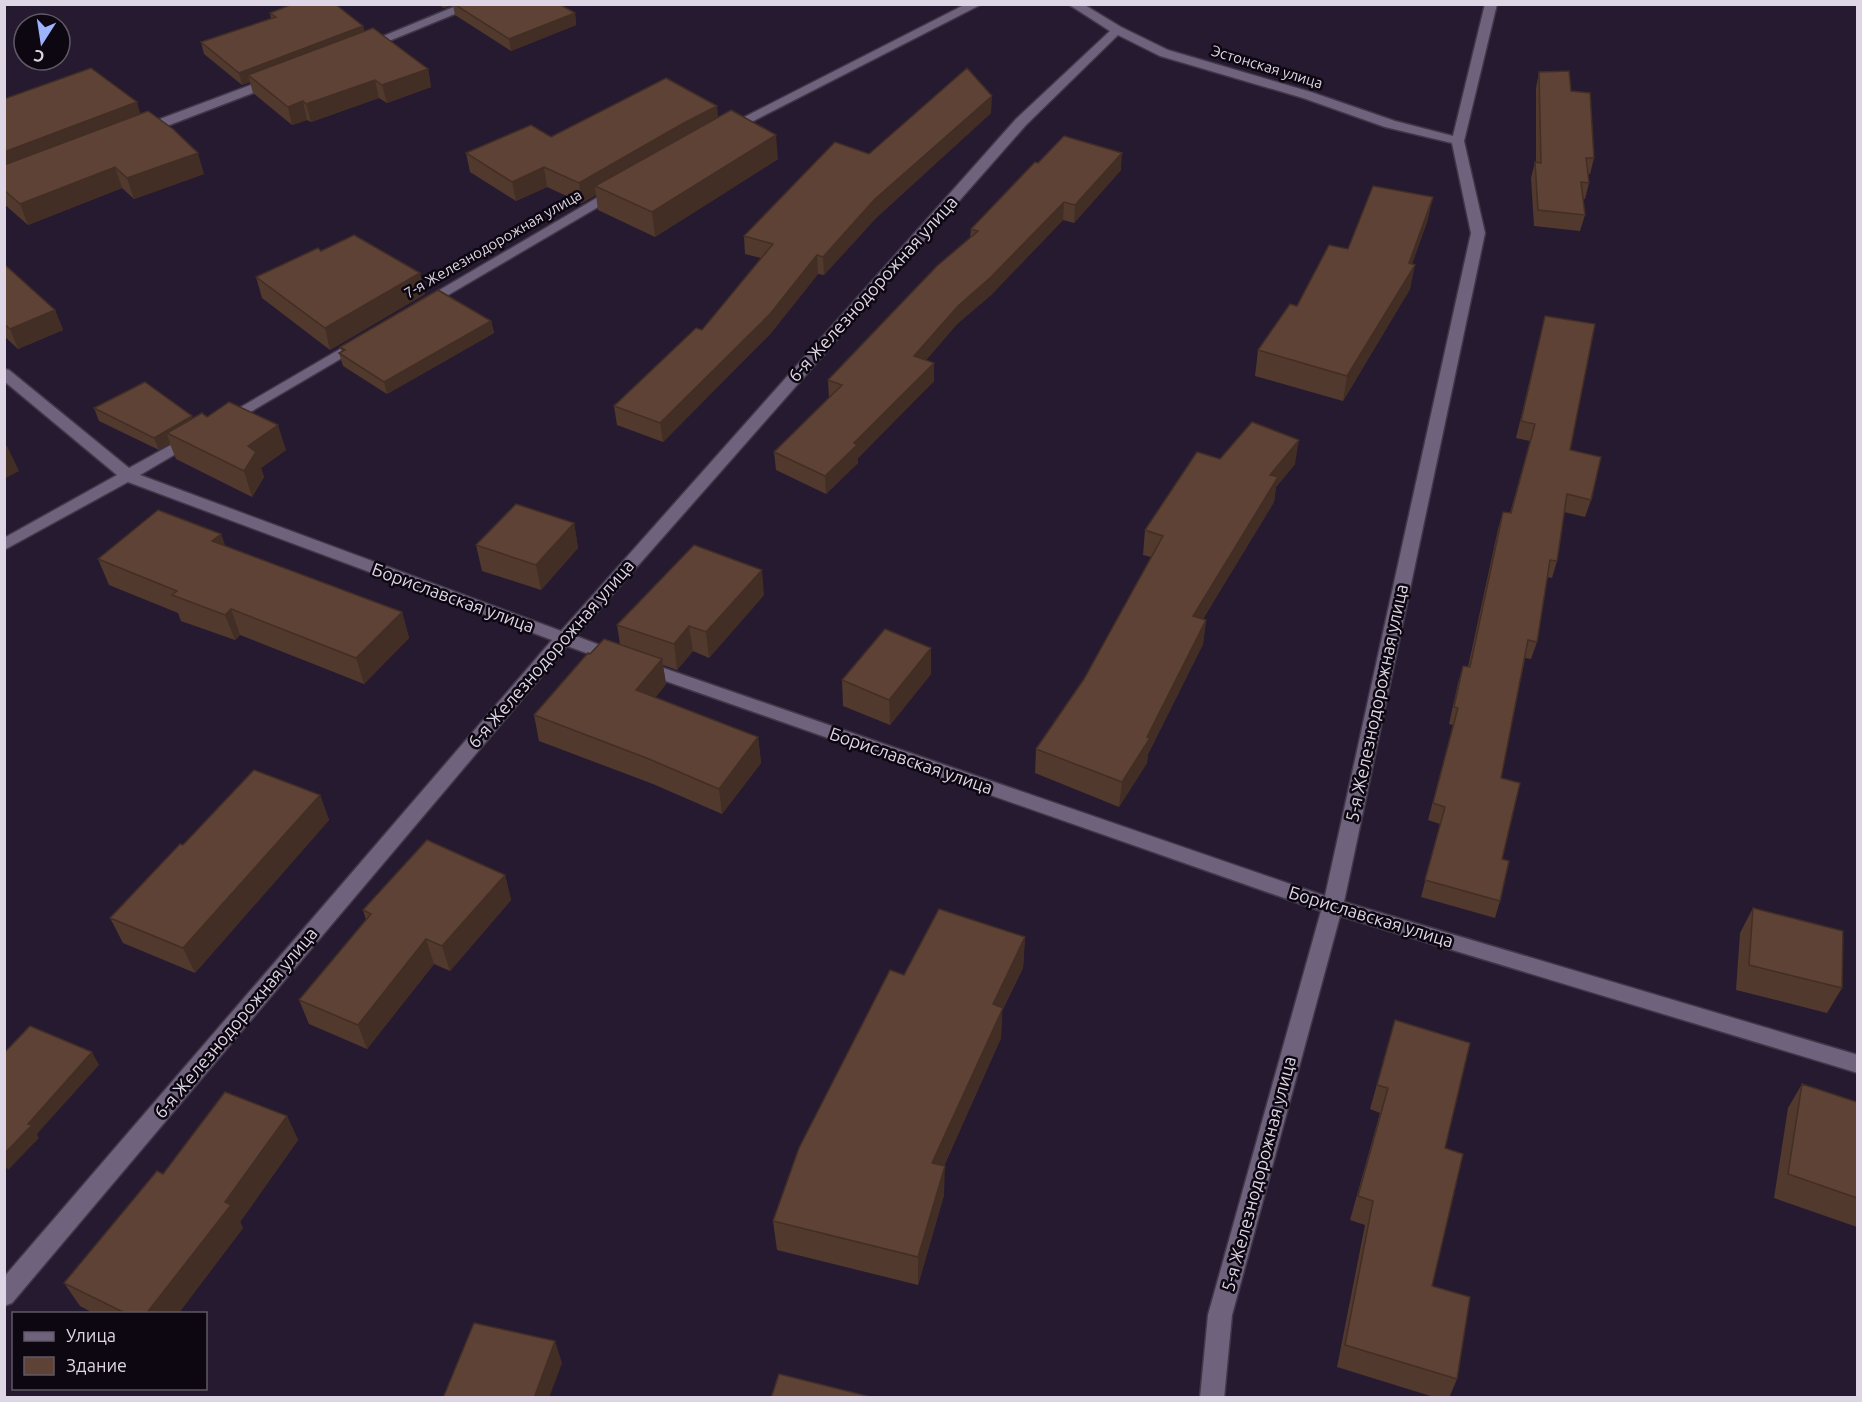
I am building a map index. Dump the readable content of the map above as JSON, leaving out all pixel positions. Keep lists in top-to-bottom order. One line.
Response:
{"streets":{"street":["Эстонская улица","7-я Железнодорожная улица","6-я Железнодорожная улица","Бориславская улица","5-я Железнодорожная улица"]},"crossings":[["Эстонская улица","6-я Железнодорожная улица"],["Эстонская улица","5-я Железнодорожная улица"],["6-я Железнодорожная улица","Бориславская улица"],["Бориславская улица","5-я Железнодорожная улица"]],"legend":["Улица","Здание"],"north":"bottom"}
